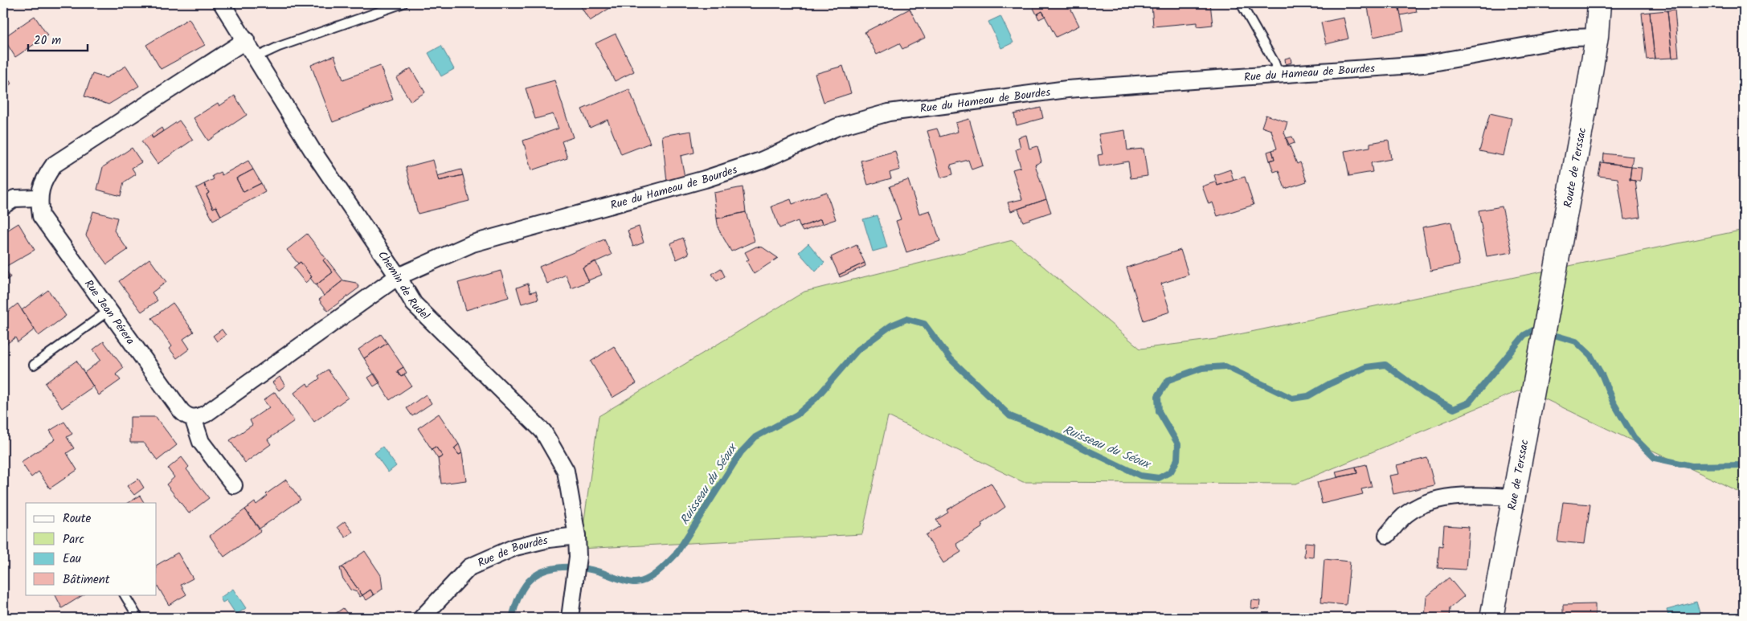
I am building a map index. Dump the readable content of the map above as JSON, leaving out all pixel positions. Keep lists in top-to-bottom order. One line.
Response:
{"streets":{"street":["Rue du Hameau de Bourdes","Route de Terssac","Chemin de Rudel","Rue Jean Pérera","Rue de Terssac","Rue de Bourdès"]},"crossings":[["Rue du Hameau de Bourdes","Route de Terssac"],["Rue du Hameau de Bourdes","Chemin de Rudel"],["Route de Terssac","Rue de Terssac"],["Chemin de Rudel","Rue Jean Pérera"],["Chemin de Rudel","Rue de Bourdès"]],"water":["Ruisseau du Séoux"],"legend":["Route","Parc","Eau","Bâtiment"],"scale_bar":"20 m"}
